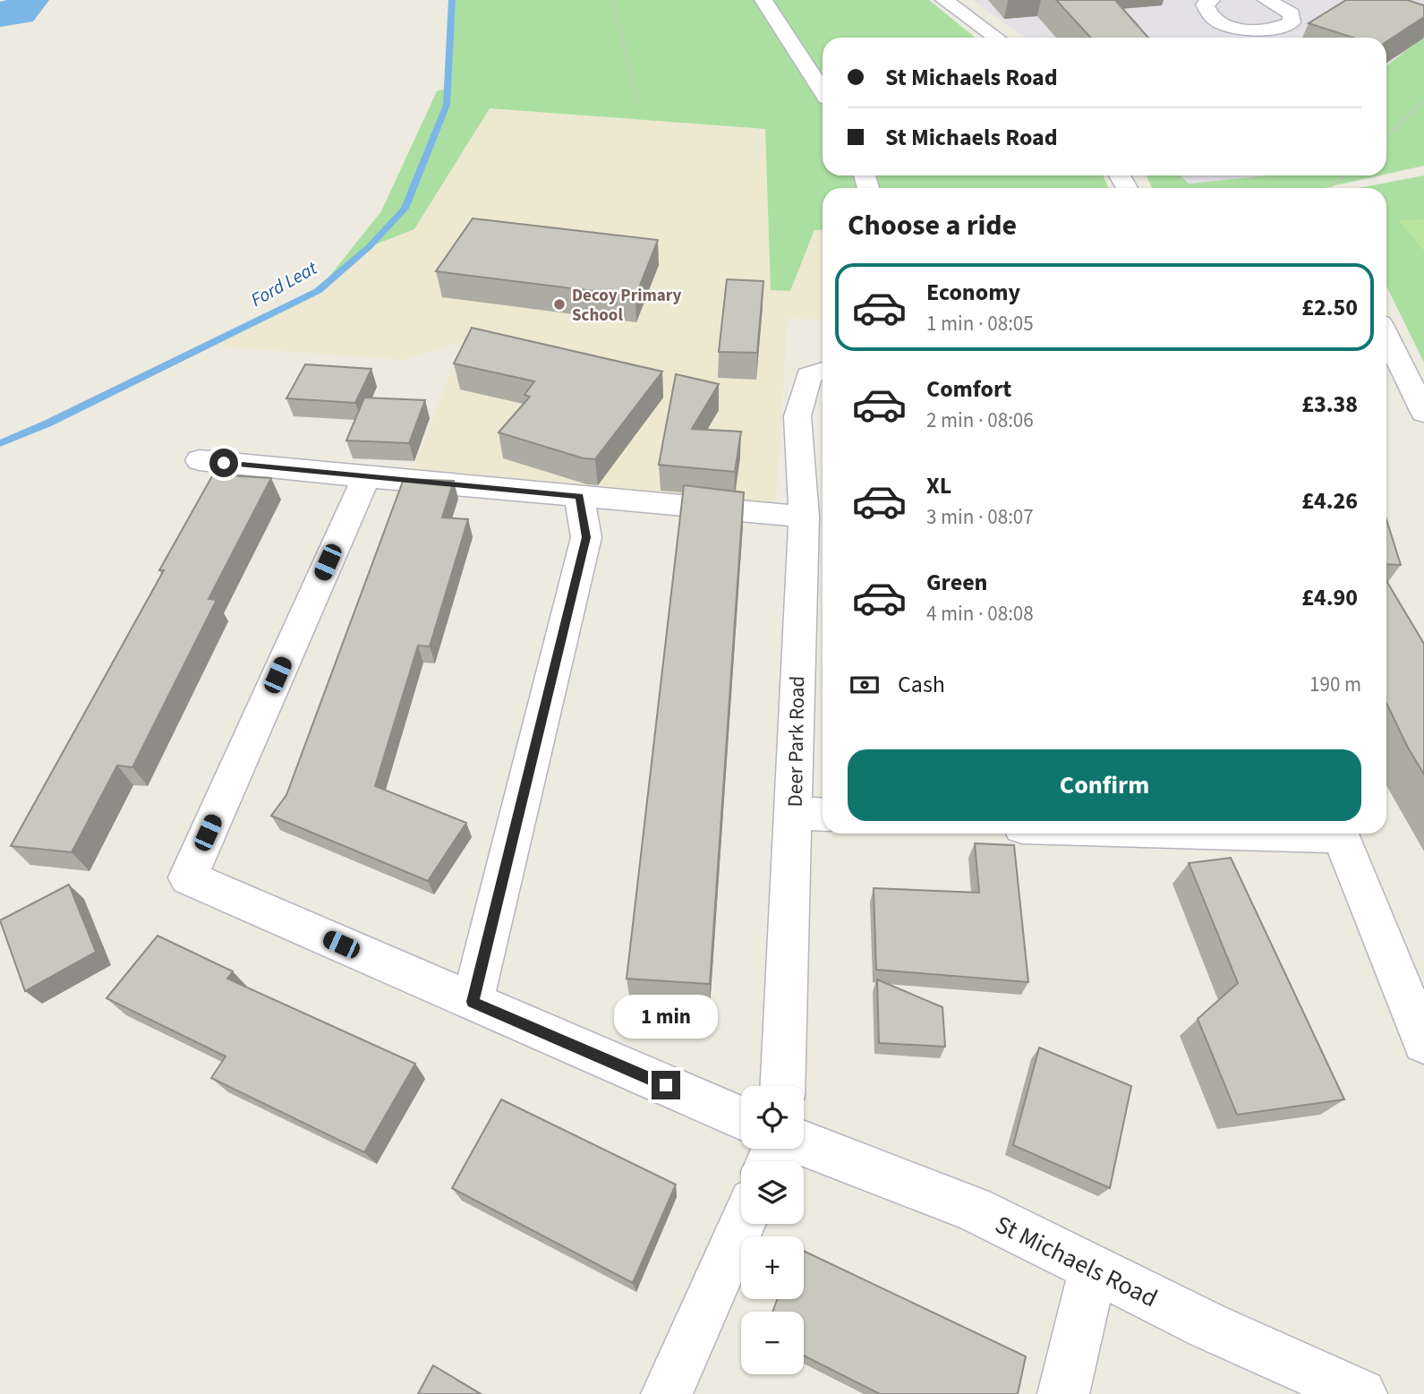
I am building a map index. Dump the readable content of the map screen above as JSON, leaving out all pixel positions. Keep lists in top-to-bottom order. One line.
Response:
{"streets":{"street":["Deer Park Road","St Michaels Road"]},"water":["Ford Leat"],"places":["Decoy Primary School"],"page":{"banner":["St Michaels Road","St Michaels Road"],"heading":"Choose a ride","list":[{"name":"Economy","note":"1 min · 08:05","value":"£2.50"},{"name":"Comfort","note":"2 min · 08:06","value":"£3.38"},{"name":"XL","note":"3 min · 08:07","value":"£4.26"},{"name":"Green","note":"4 min · 08:08","value":"£4.90"}],"pay":["Cash","190 m"],"buttons":"Confirm","bubble":"1 min","map_buttons":["+","−"]}}
